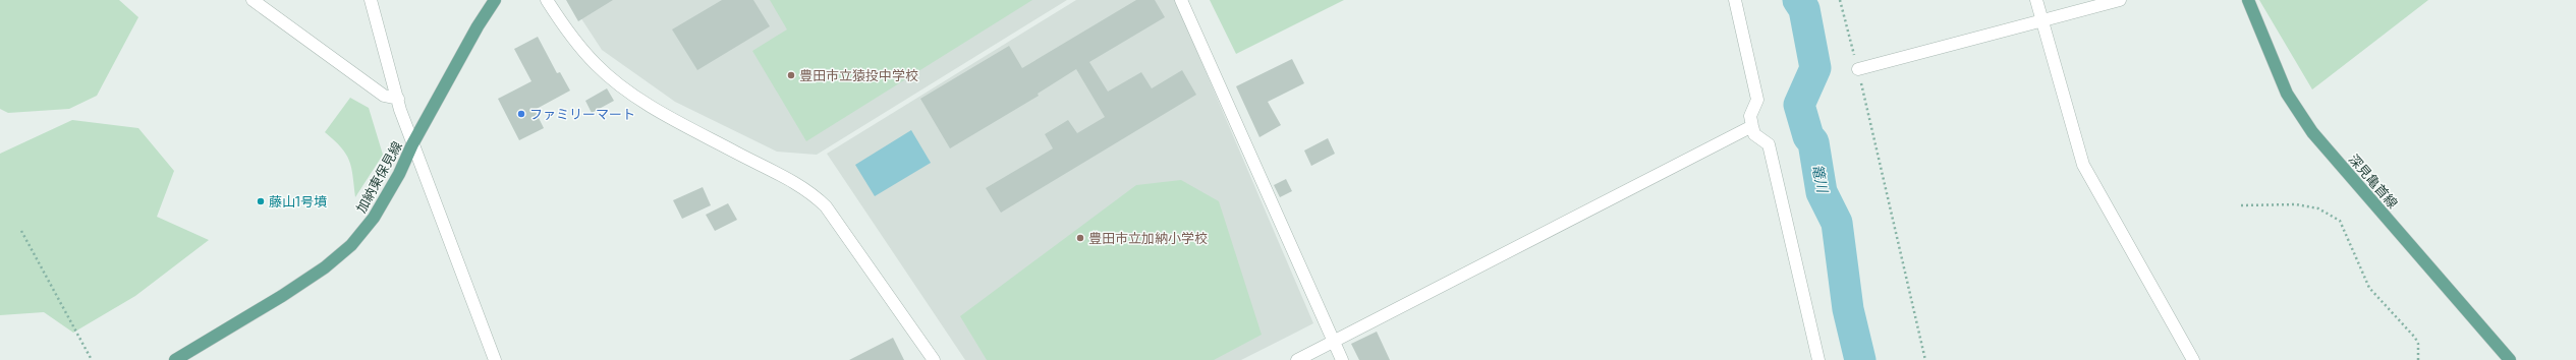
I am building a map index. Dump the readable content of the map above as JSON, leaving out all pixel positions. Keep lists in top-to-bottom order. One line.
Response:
{"streets":{"main road":["加納東保見線","深見亀首線"]},"water":["篭川"],"places":["豊田市立猿投中学校","ファミリーマート","藤山1号墳","豊田市立加納小学校"]}
